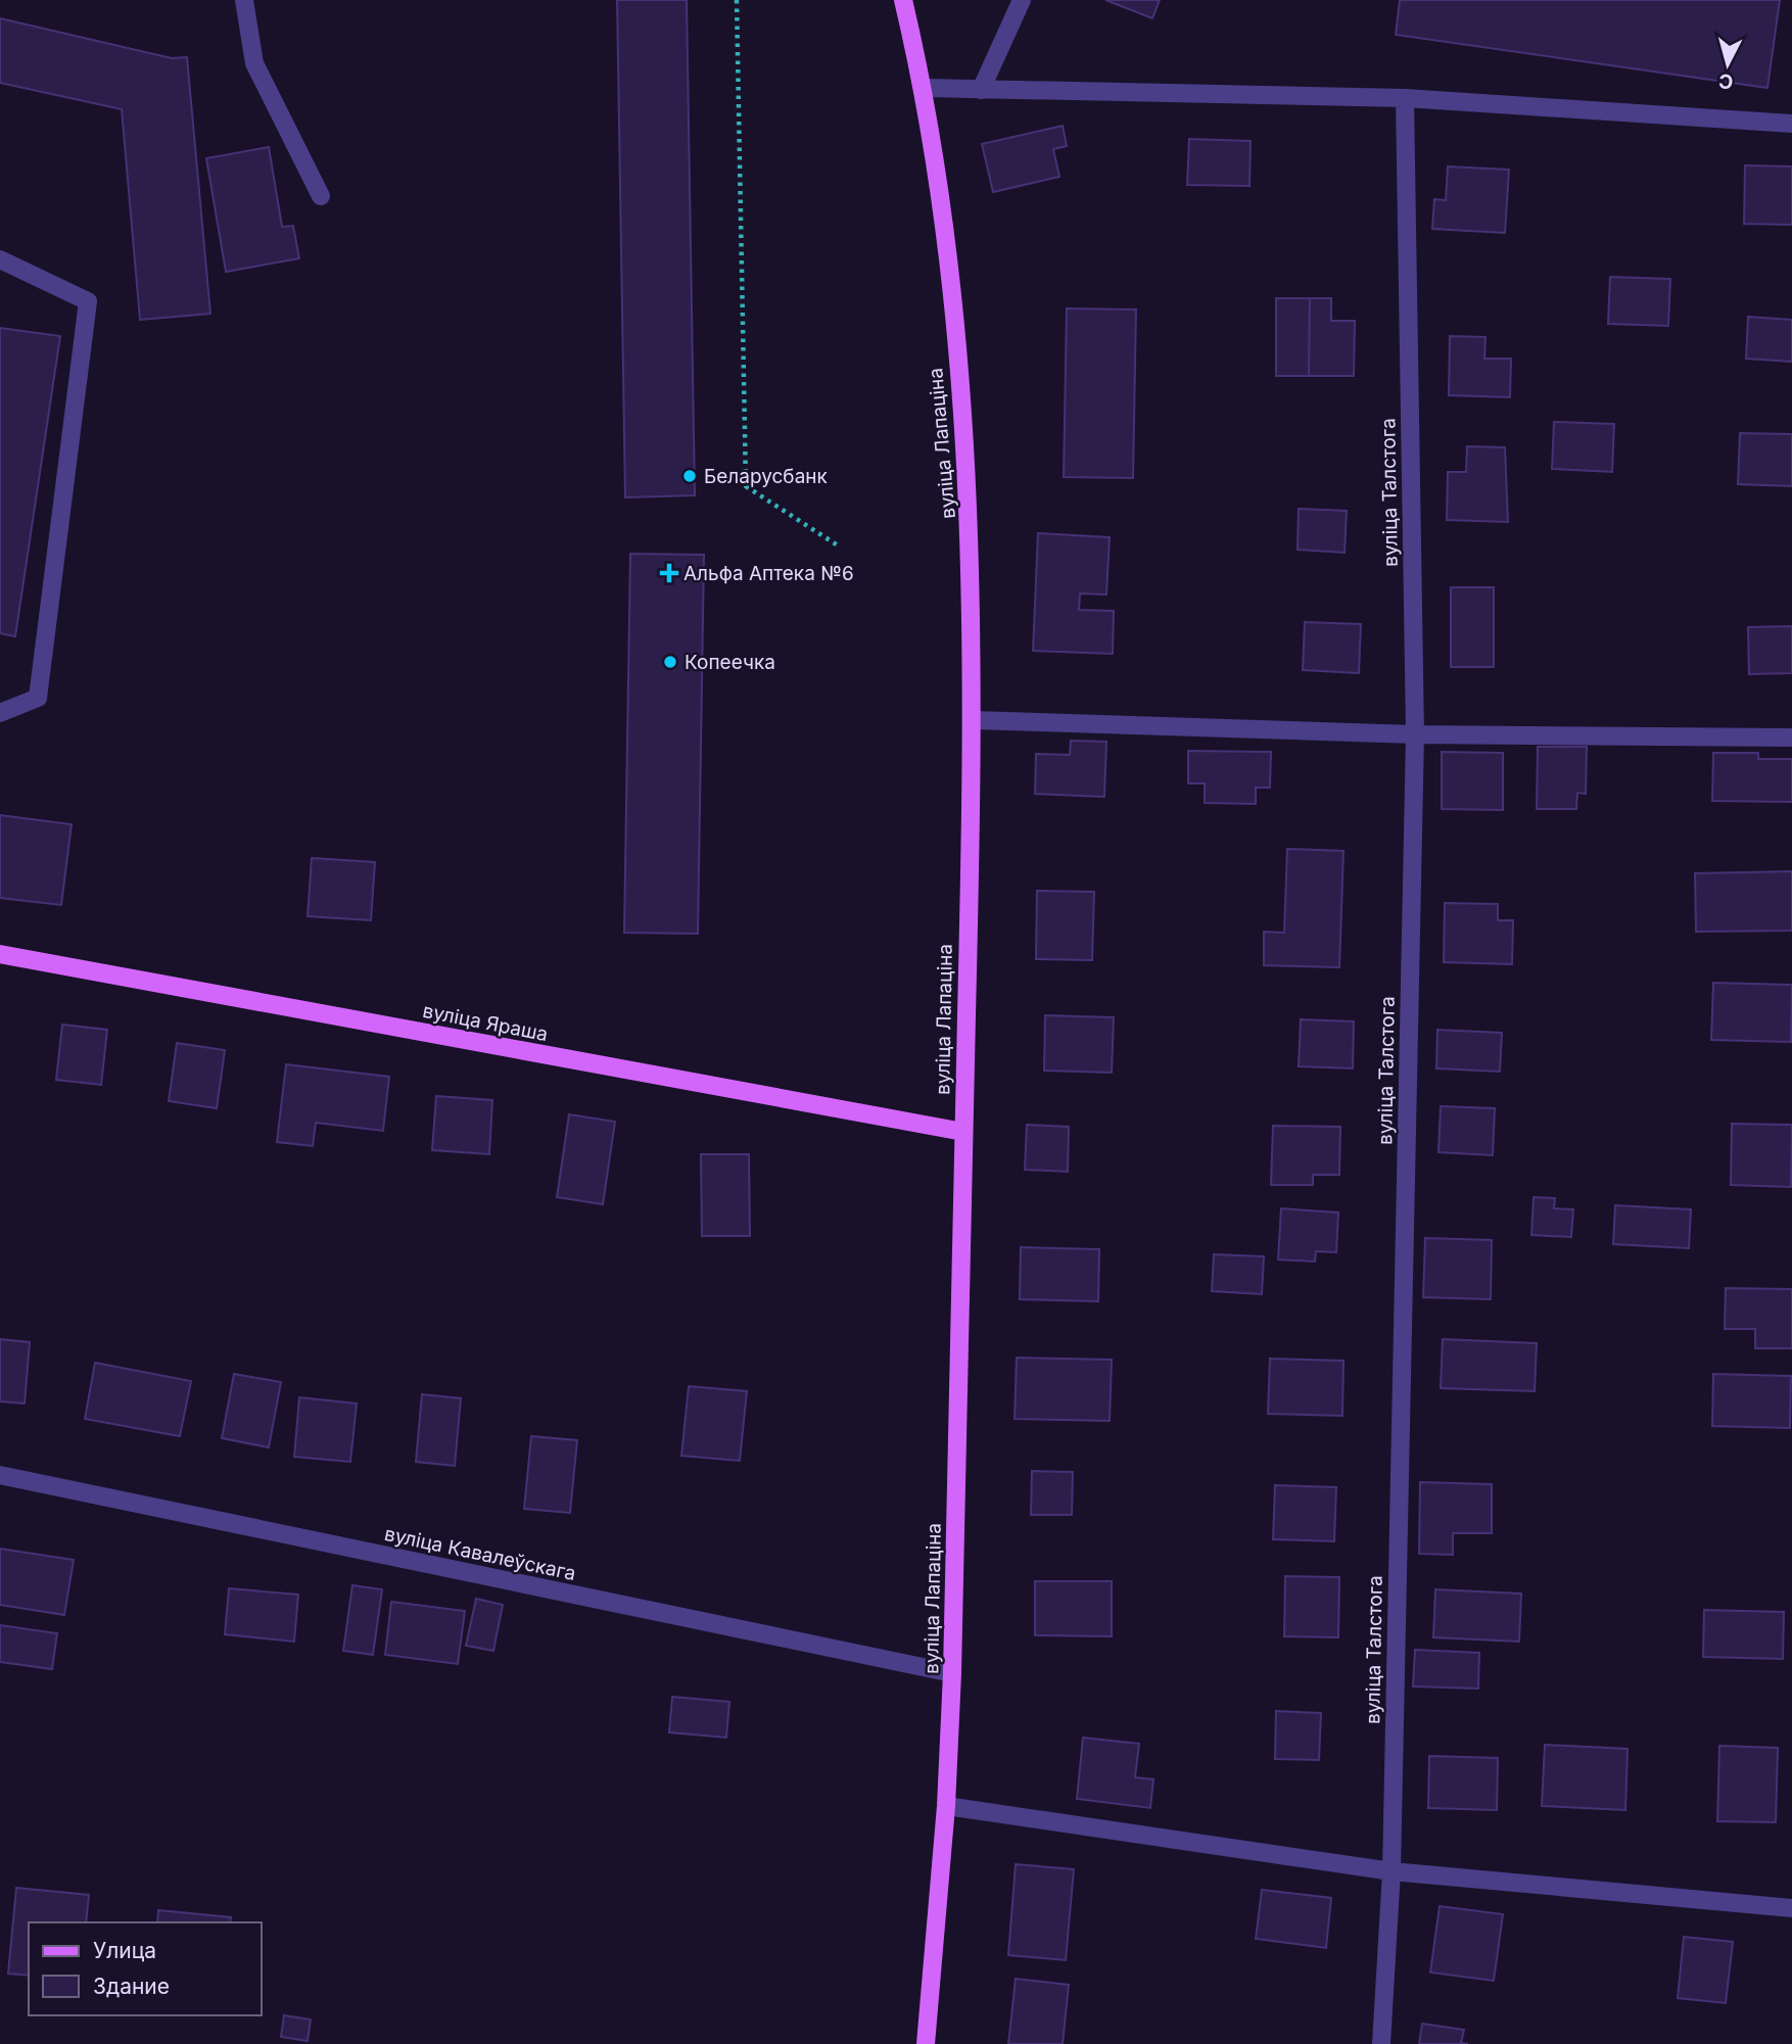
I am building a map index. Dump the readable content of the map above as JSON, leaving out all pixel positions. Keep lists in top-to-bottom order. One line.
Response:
{"streets":{"main road":["вуліца Лапаціна","вуліца Яраша"],"street":["вуліца Талстога","вуліца Кавалеўскага"]},"crossings":[["вуліца Лапаціна","вуліца Яраша"],["вуліца Лапаціна","вуліца Кавалеўскага"]],"places":{"other":["Беларусбанк","Копеечка"],"health":["Альфа Аптека №6"]},"legend":["Улица","Здание"],"north":"bottom"}
